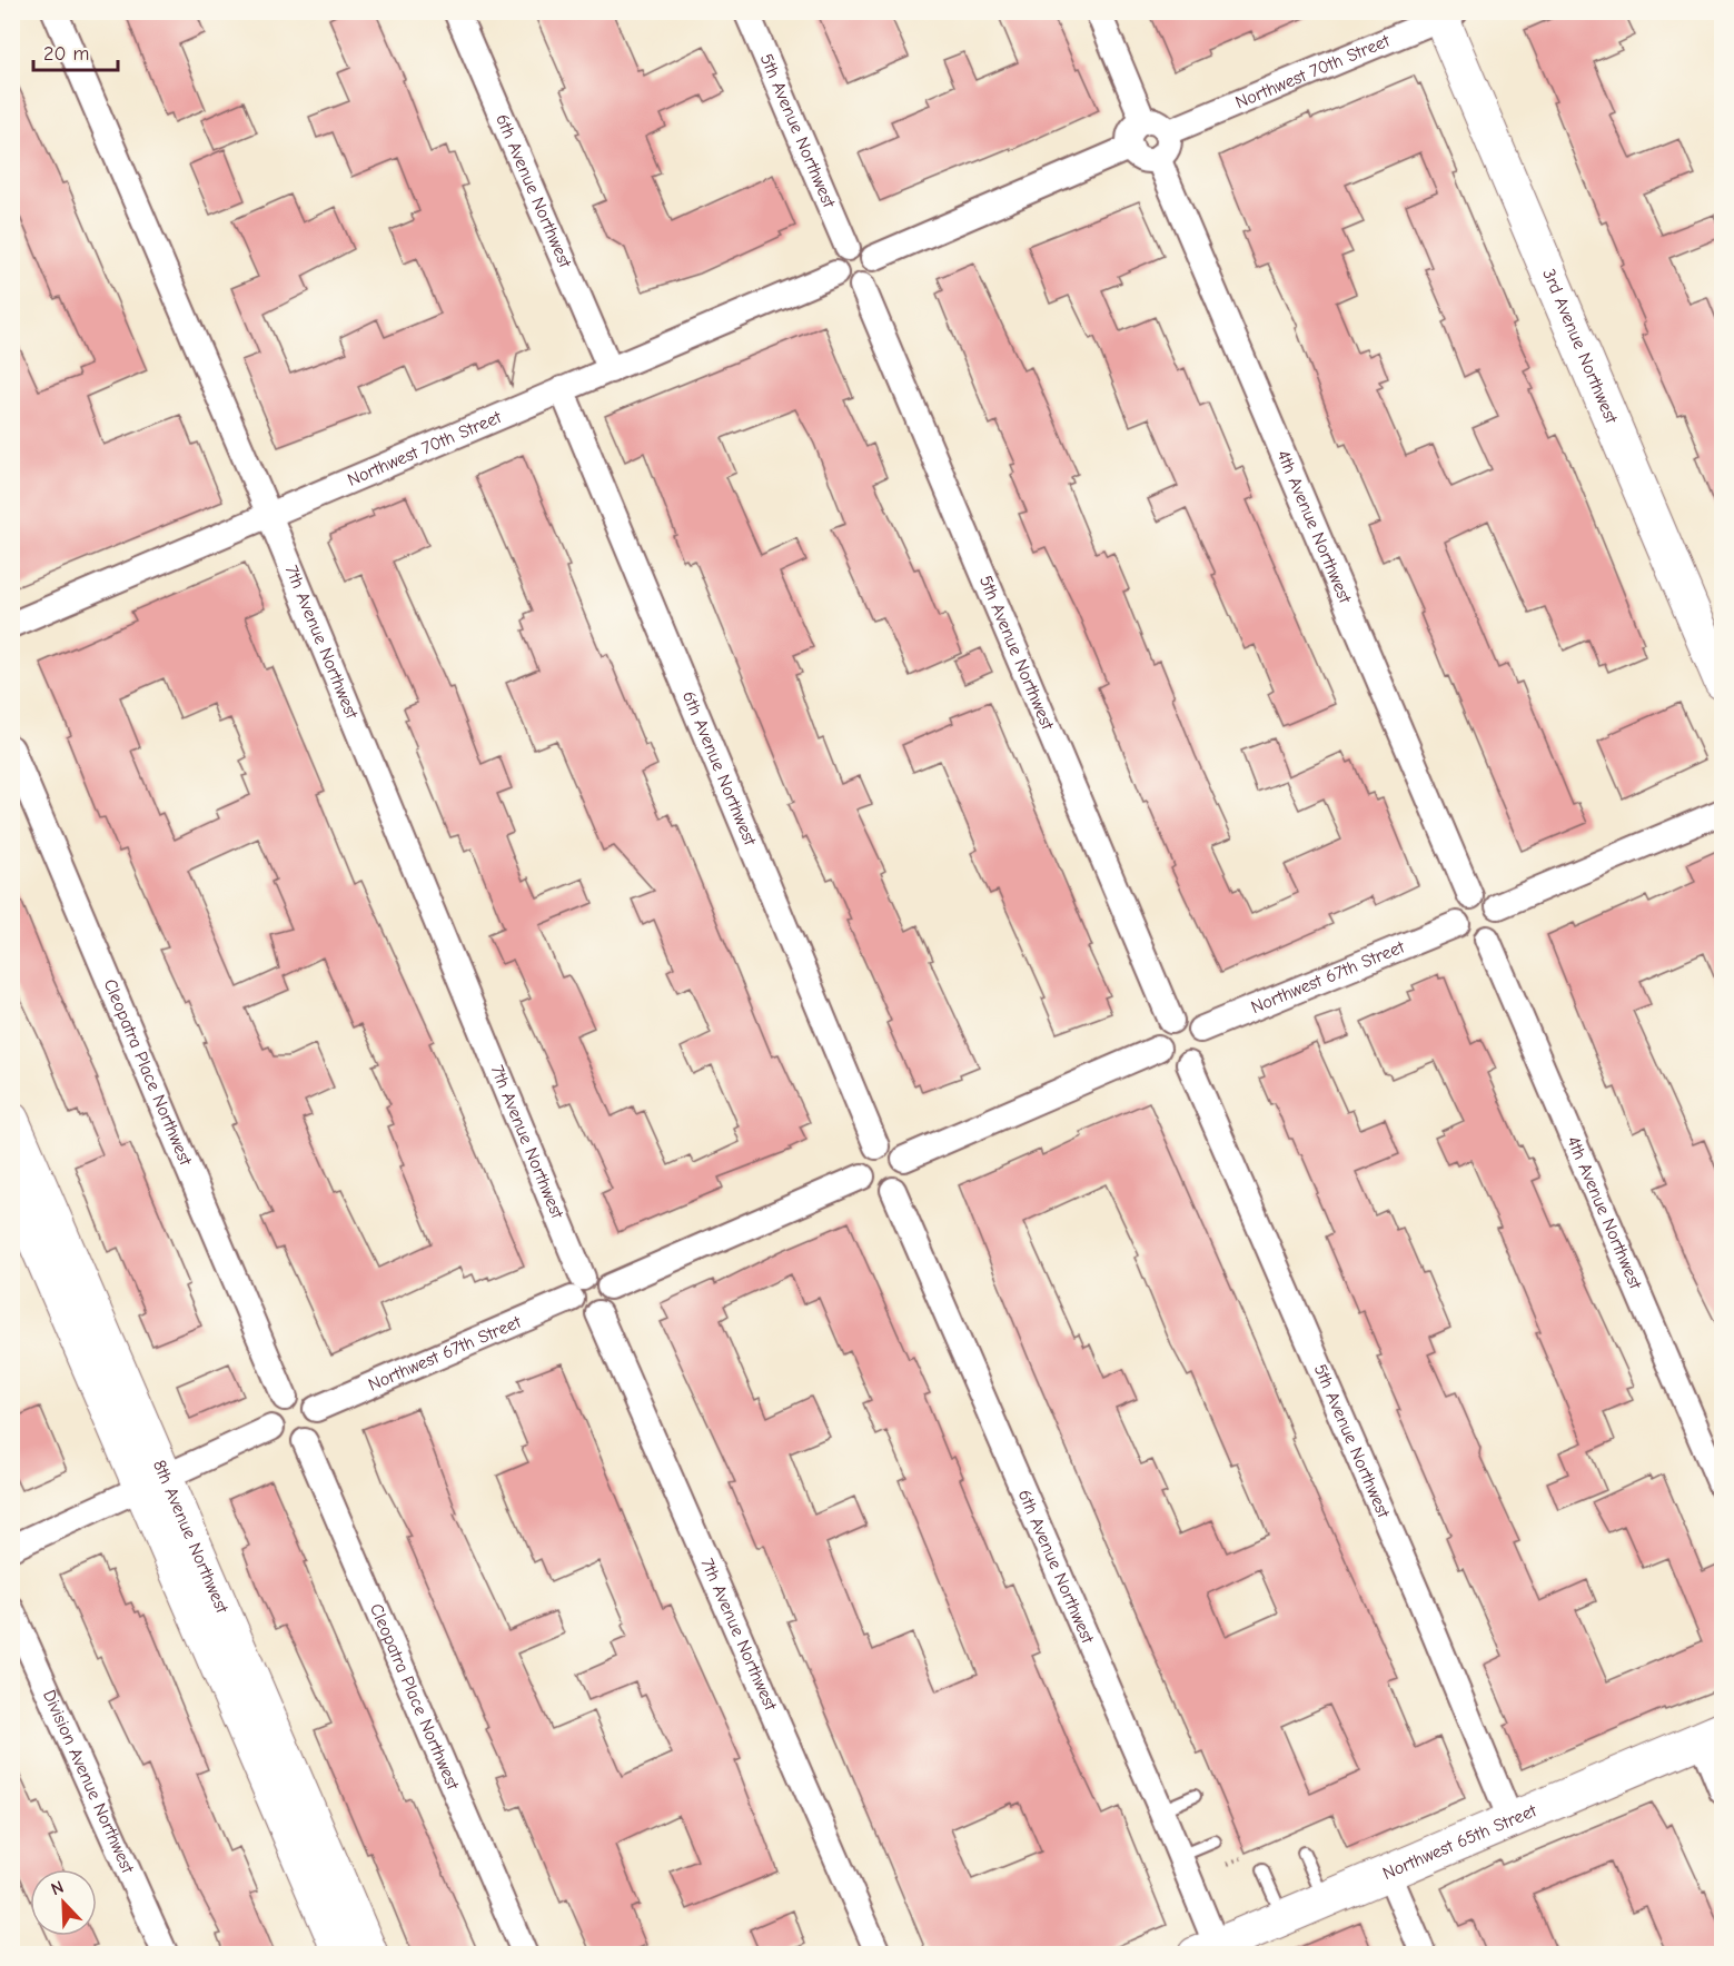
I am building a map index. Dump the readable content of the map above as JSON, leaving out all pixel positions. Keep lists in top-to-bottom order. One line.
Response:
{"streets":{"main road":["3rd Avenue Northwest","8th Avenue Northwest","Northwest 65th Street"],"street":["Northwest 70th Street","5th Avenue Northwest","6th Avenue Northwest","4th Avenue Northwest","7th Avenue Northwest","Northwest 67th Street","Cleopatra Place Northwest","Division Avenue Northwest"]},"crossings":[["Northwest 70th Street","5th Avenue Northwest"],["Northwest 70th Street","6th Avenue Northwest"],["Northwest 70th Street","3rd Avenue Northwest"],["Northwest 70th Street","4th Avenue Northwest"],["Northwest 70th Street","7th Avenue Northwest"],["5th Avenue Northwest","Northwest 67th Street"],["5th Avenue Northwest","Northwest 65th Street"],["6th Avenue Northwest","Northwest 65th Street"],["4th Avenue Northwest","Northwest 67th Street"],["7th Avenue Northwest","Northwest 67th Street"],["Northwest 67th Street","Cleopatra Place Northwest"]],"scale_bar":"20 m","north":"top left"}
